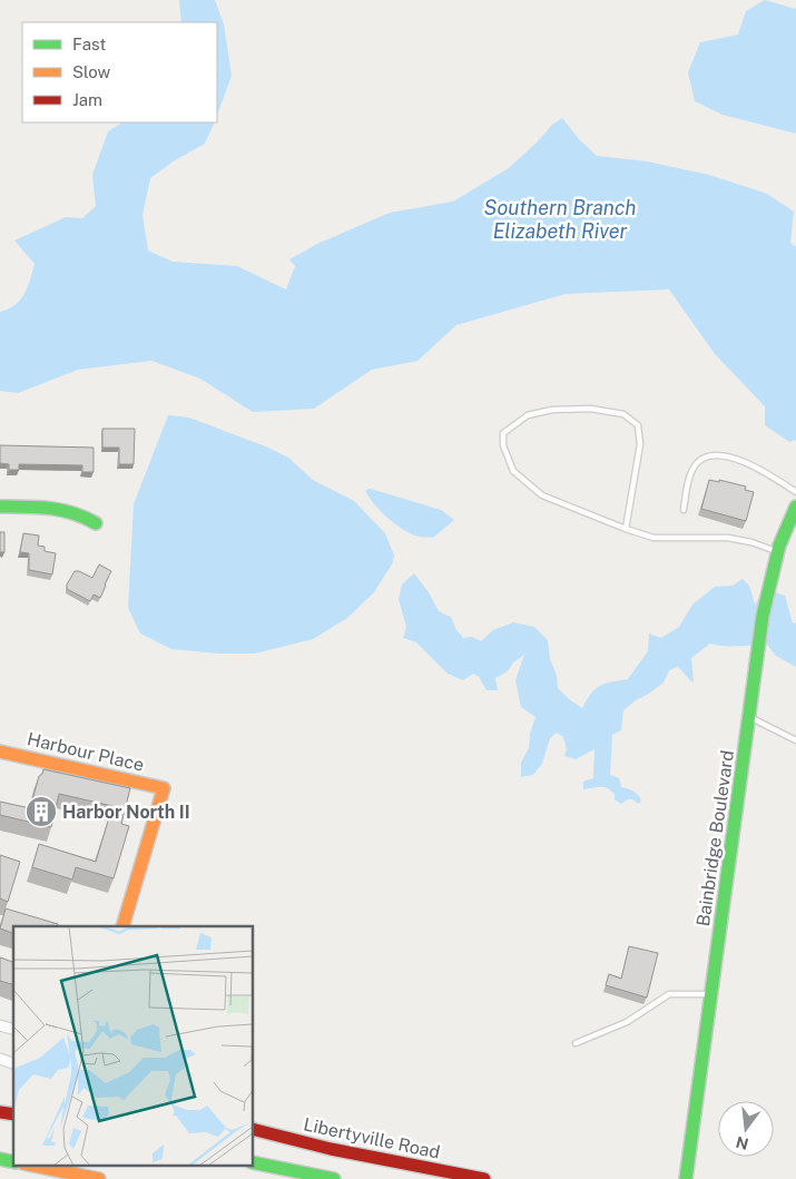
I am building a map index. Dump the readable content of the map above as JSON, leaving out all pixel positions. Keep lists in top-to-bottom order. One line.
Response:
{"streets":{"main road":["Harbour Place","Bainbridge Boulevard","Libertyville Road"]},"water":["Southern Branch Elizabeth River"],"places":{"building":["Harbor North II"]},"legend":["Fast","Slow","Jam"],"north":"bottom"}
